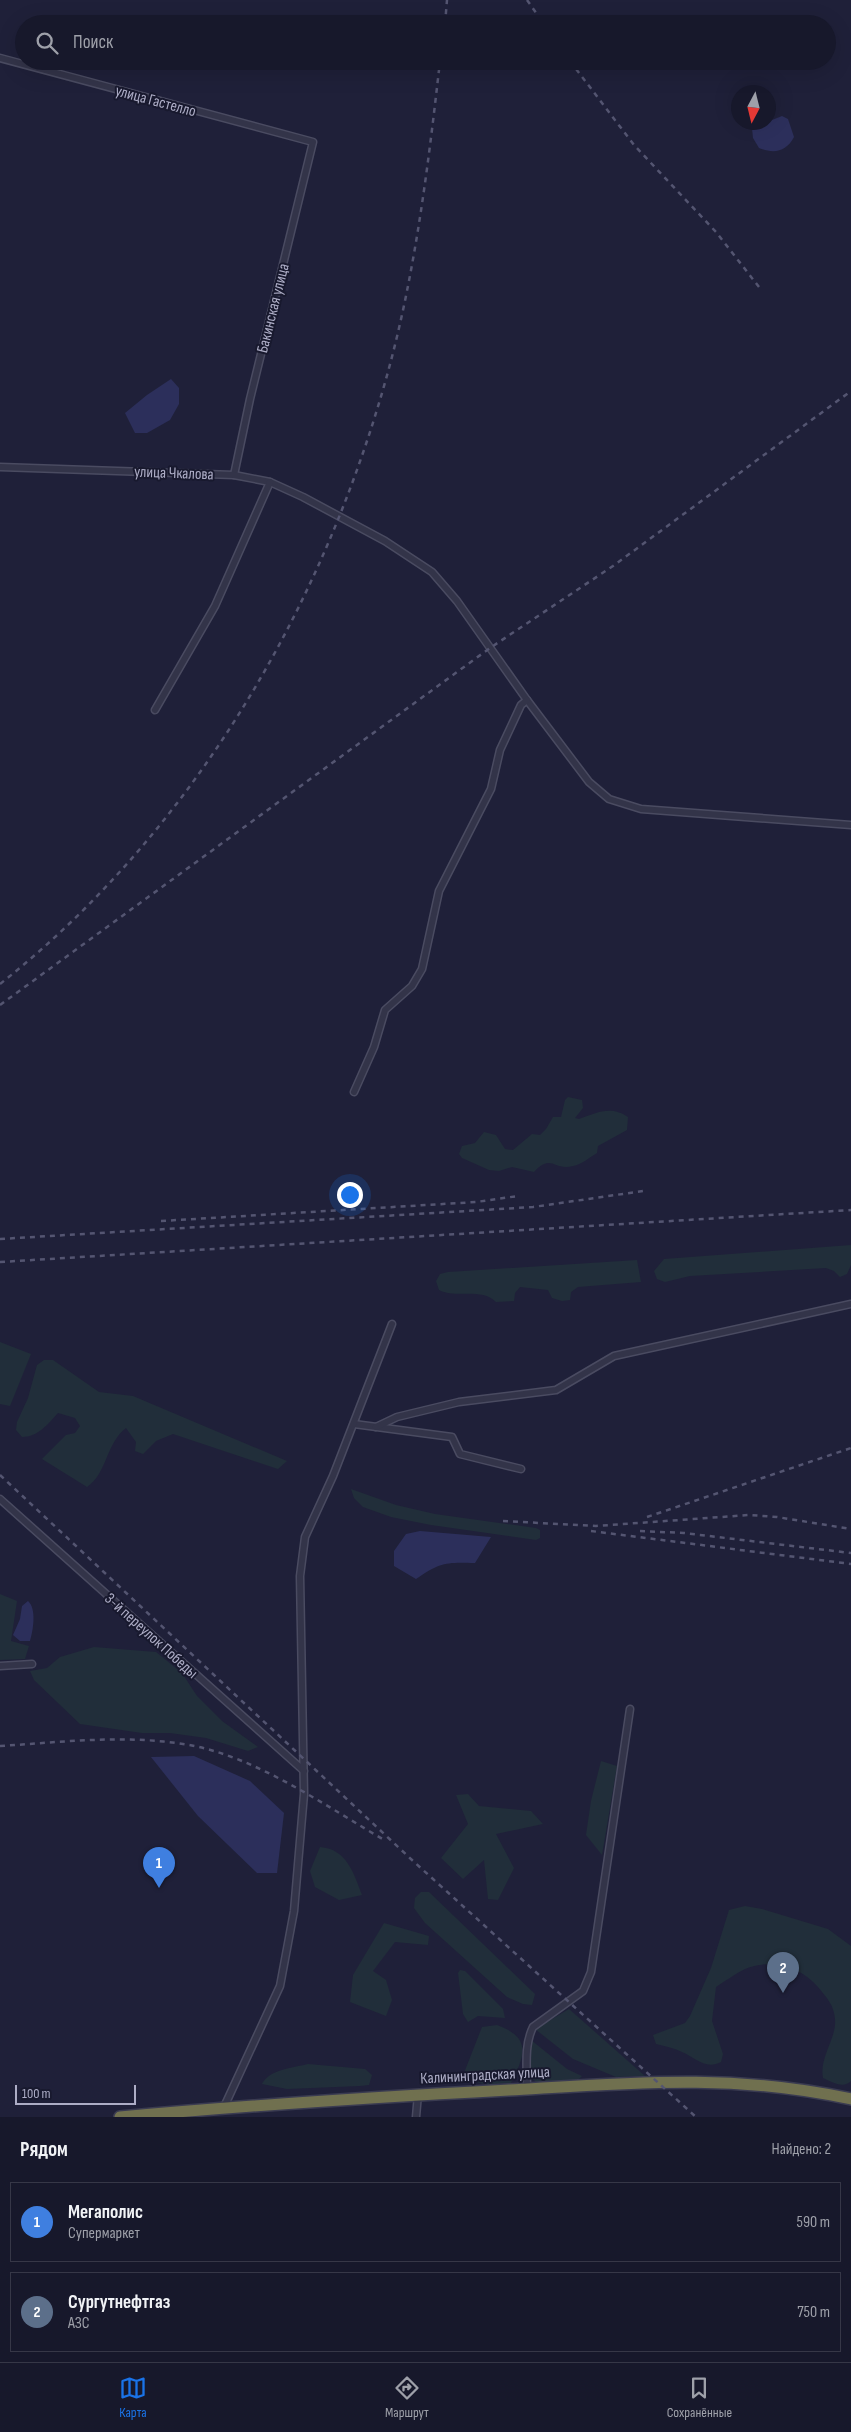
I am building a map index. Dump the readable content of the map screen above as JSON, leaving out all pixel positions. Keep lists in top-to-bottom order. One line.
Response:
{"streets":{"highway":["Калининградская улица"],"street":["улица Гастелло","Бакинская улица","улица Чкалова","3-й переулок Победы"]},"crossings":[["улица Гастелло","Бакинская улица"],["Бакинская улица","улица Чкалова"]],"scale_bar":"100 m","north":"bottom","page":{"search":"Поиск","pins":["1","2"],"scale":"100 m","heading":["Рядом","Найдено: 2"],"list":[{"mark":"1","name":"Мегаполис","note":"Супермаркет","value":"590 m"},{"mark":"2","name":"Сургутнефтгаз","note":"АЗС","value":"750 m"}],"nav":["Карта","Маршрут","Сохранённые"]}}
